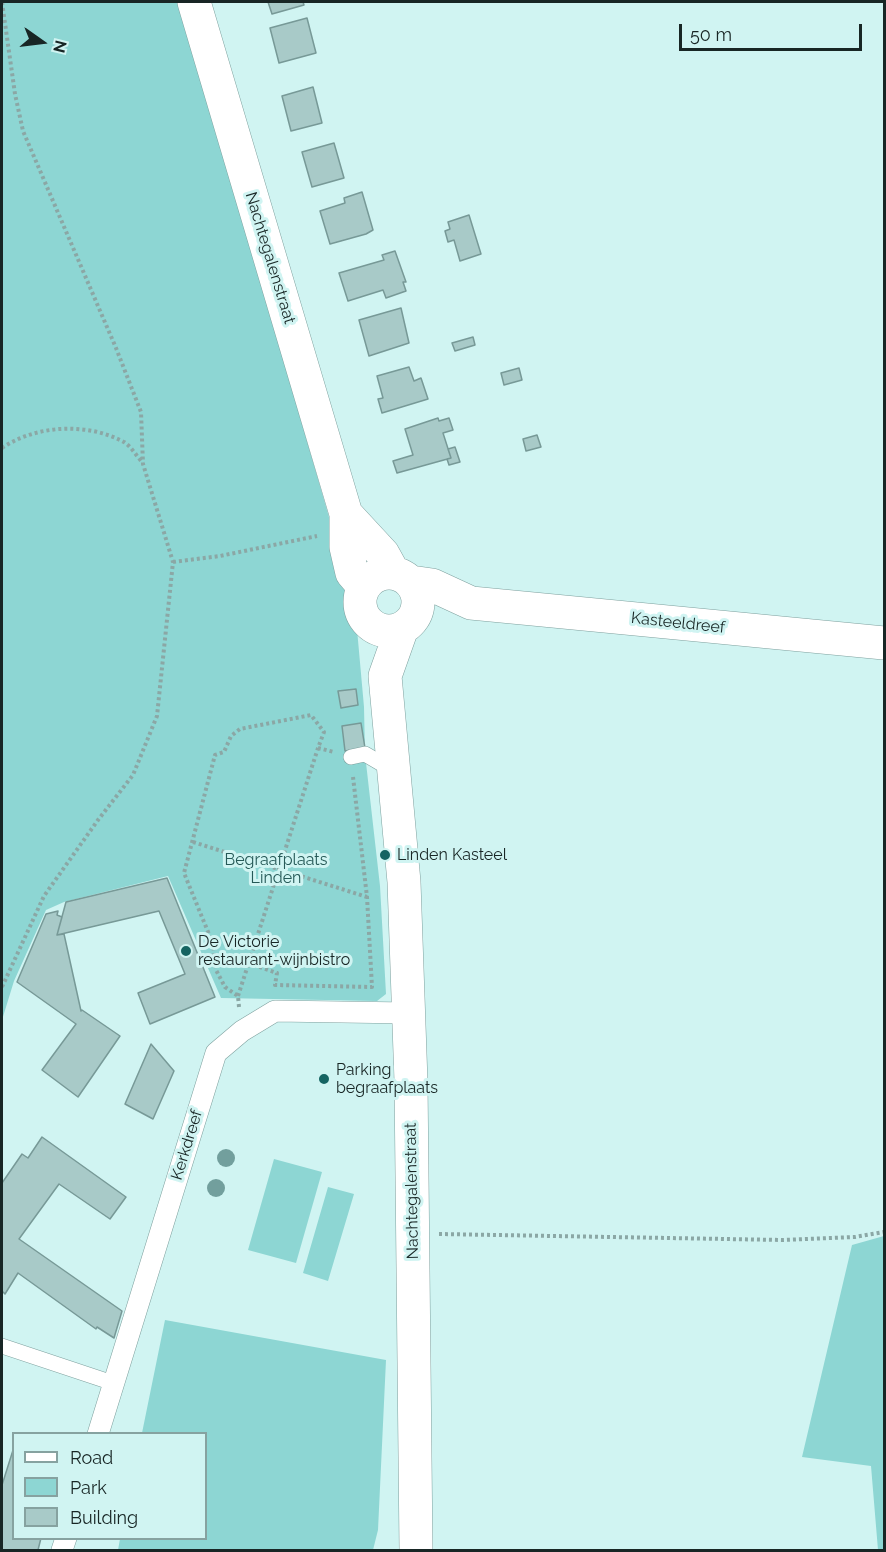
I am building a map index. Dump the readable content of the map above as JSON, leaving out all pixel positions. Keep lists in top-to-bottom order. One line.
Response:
{"streets":{"street":["Nachtegalenstraat","Kasteeldreef","Kerkdreef"]},"crossings":[["Nachtegalenstraat","Kasteeldreef"],["Nachtegalenstraat","Kerkdreef"]],"parks":["Begraafplaats Linden"],"places":["Linden Kasteel","De Victorie restaurant-wijnbistro","Parking begraafplaats"],"legend":["Road","Park","Building"],"scale_bar":"50 m","north":"right"}
